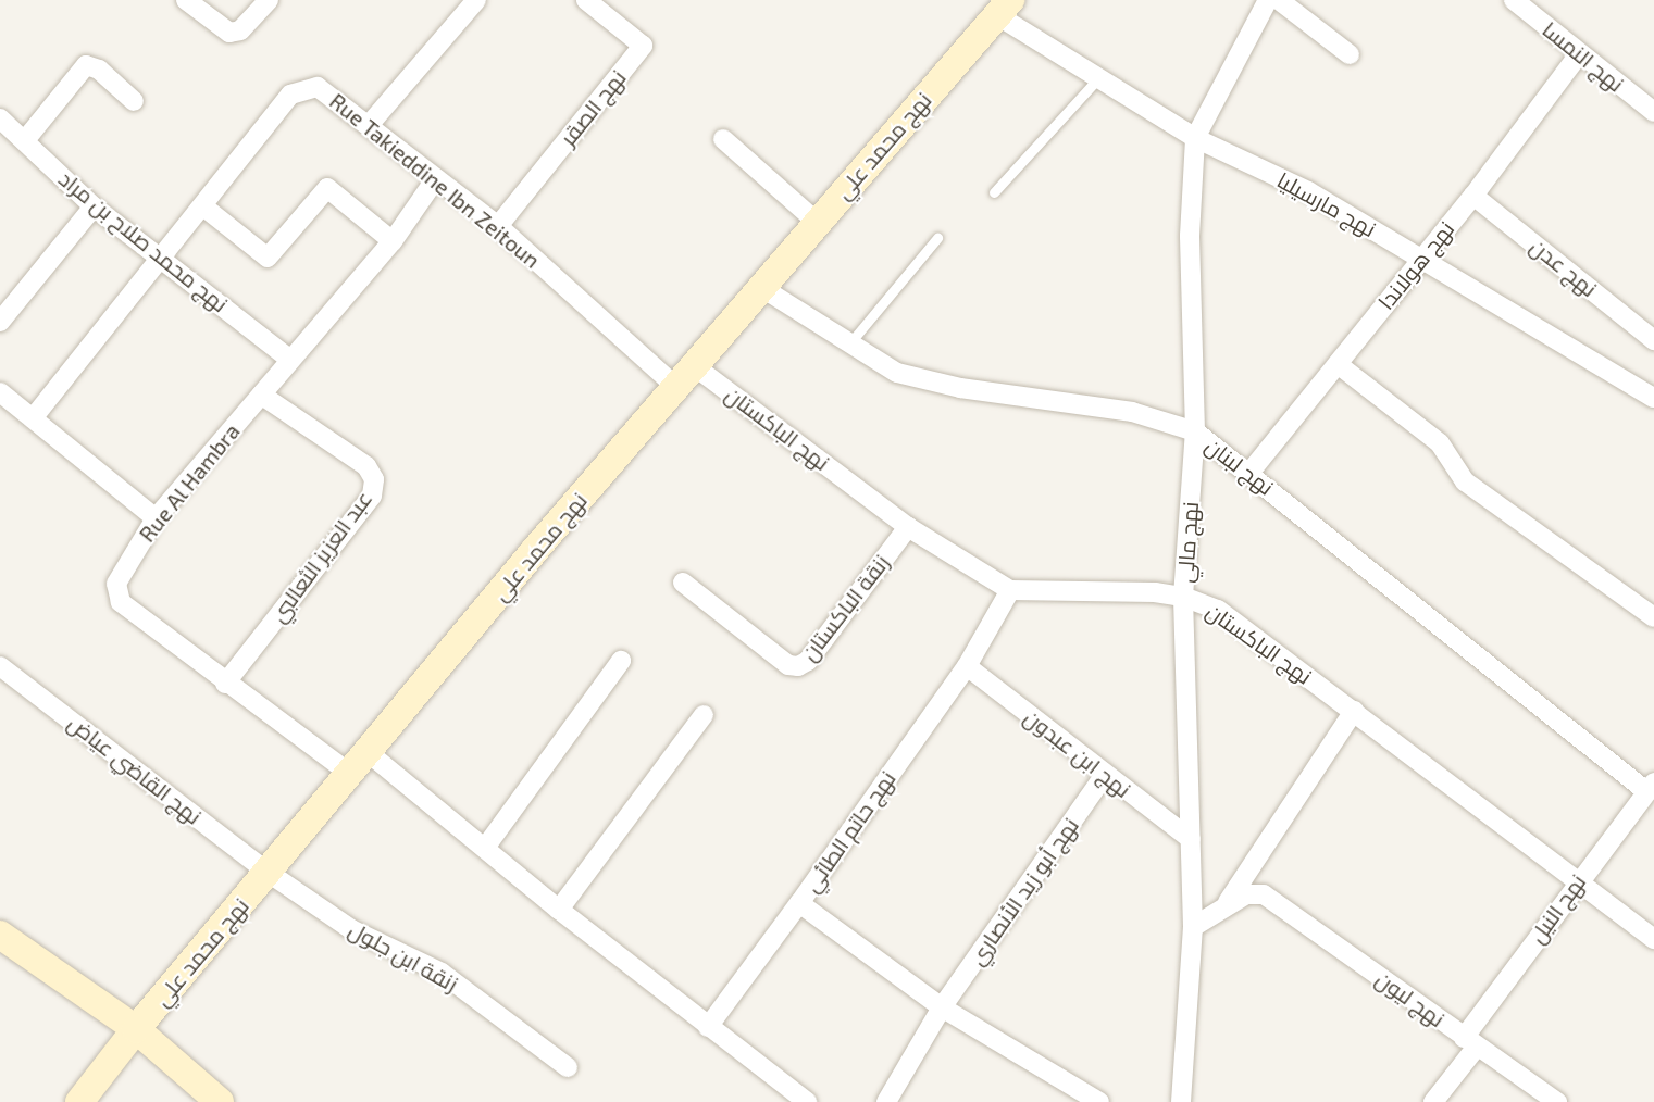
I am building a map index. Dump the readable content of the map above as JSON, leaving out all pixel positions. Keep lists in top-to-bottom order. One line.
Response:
{"streets":{"street":["نهج النمسا","نهج الصقر","نهج محمد علي","Rue Takieddine Ibn Zeitoun","نهج مارسيليا","نهج محمد صلاح بن مراد","نهج هولاندا","نهج عدن","نهج الباكستان","نهج لبنان","Rue Al Hambra","نهج مالي","عبد العزيز الثعالبي","زنقة الباكستان","نهج ابن عبدون","نهج القاضي عياض","نهج حاتم الطائي","نهج أبو زيد الأنصاري","نهج النيل","زنقة ابن جلول","نهج ليون"]},"crossings":[["نهج النمسا","نهج هولاندا"],["نهج الصقر","Rue Takieddine Ibn Zeitoun"],["نهج محمد علي","Rue Takieddine Ibn Zeitoun"],["نهج محمد علي","نهج مارسيليا"],["نهج محمد علي","نهج الباكستان"],["نهج محمد علي","نهج لبنان"],["نهج محمد علي","Rue Al Hambra"],["نهج محمد علي","نهج القاضي عياض"],["نهج محمد علي","زنقة ابن جلول"],["Rue Takieddine Ibn Zeitoun","نهج محمد صلاح بن مراد"],["Rue Takieddine Ibn Zeitoun","Rue Al Hambra"],["نهج مارسيليا","نهج هولاندا"],["نهج مارسيليا","نهج مالي"],["نهج محمد صلاح بن مراد","Rue Al Hambra"],["نهج هولاندا","نهج عدن"],["نهج هولاندا","نهج لبنان"],["نهج الباكستان","نهج مالي"],["نهج الباكستان","زنقة الباكستان"],["نهج الباكستان","نهج حاتم الطائي"],["نهج الباكستان","نهج النيل"],["نهج لبنان","نهج مالي"],["نهج لبنان","نهج النيل"],["Rue Al Hambra","عبد العزيز الثعالبي"],["نهج مالي","نهج ابن عبدون"],["نهج ابن عبدون","نهج حاتم الطائي"],["نهج ابن عبدون","نهج أبو زيد الأنصاري"],["نهج القاضي عياض","زنقة ابن جلول"],["نهج حاتم الطائي","نهج أبو زيد الأنصاري"],["نهج النيل","نهج ليون"]]}
